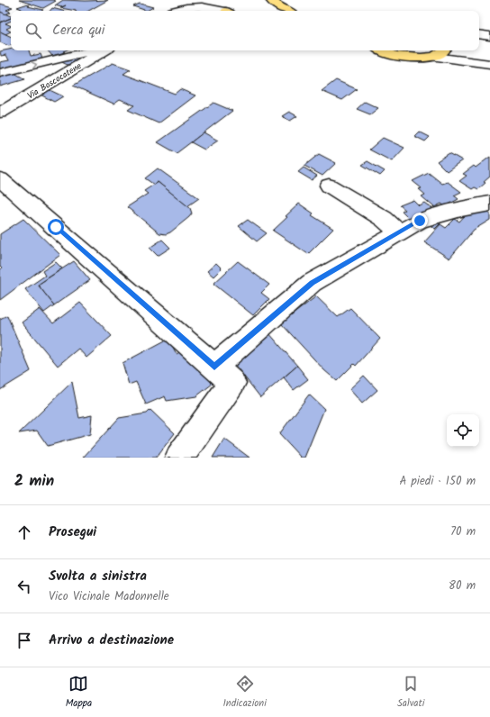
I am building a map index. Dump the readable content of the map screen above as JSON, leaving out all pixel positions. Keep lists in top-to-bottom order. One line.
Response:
{"streets":{"street":["Via Boscocatene"]},"page":{"search":"Cerca qui","heading":["2 min","A piedi · 150 m"],"list":[["Prosegui","70 m"],["Svolta a sinistra","Vico Vicinale Madonnelle","80 m"],"Arrivo a destinazione"],"nav":["Mappa","Indicazioni","Salvati"]}}
